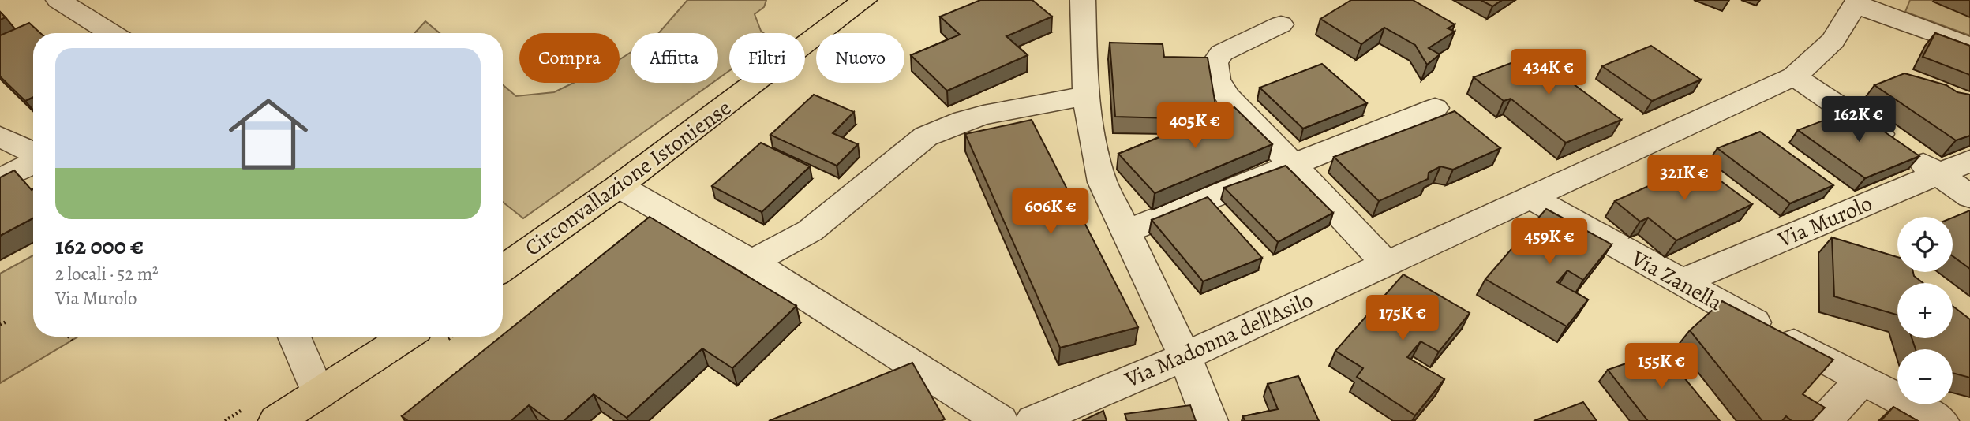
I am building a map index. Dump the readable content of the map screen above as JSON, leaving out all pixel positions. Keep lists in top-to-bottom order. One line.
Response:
{"streets":{"main road":["Circonvallazione Istoniense"],"street":["Via Murolo","Via Zanella","Via Madonna dell'Asilo"]},"crossings":[["Via Murolo","Via Zanella"],["Via Zanella","Via Madonna dell'Asilo"]],"page":{"chip":["Compra","Affitta","Filtri","Nuovo"],"list":[{"name":"162 000 €","note":"2 locali · 52 m² · Via Murolo"}],"price":["434K €","162K €","405K €","321K €","606K €","459K €","175K €","155K €"],"map_buttons":["+","−"]}}
